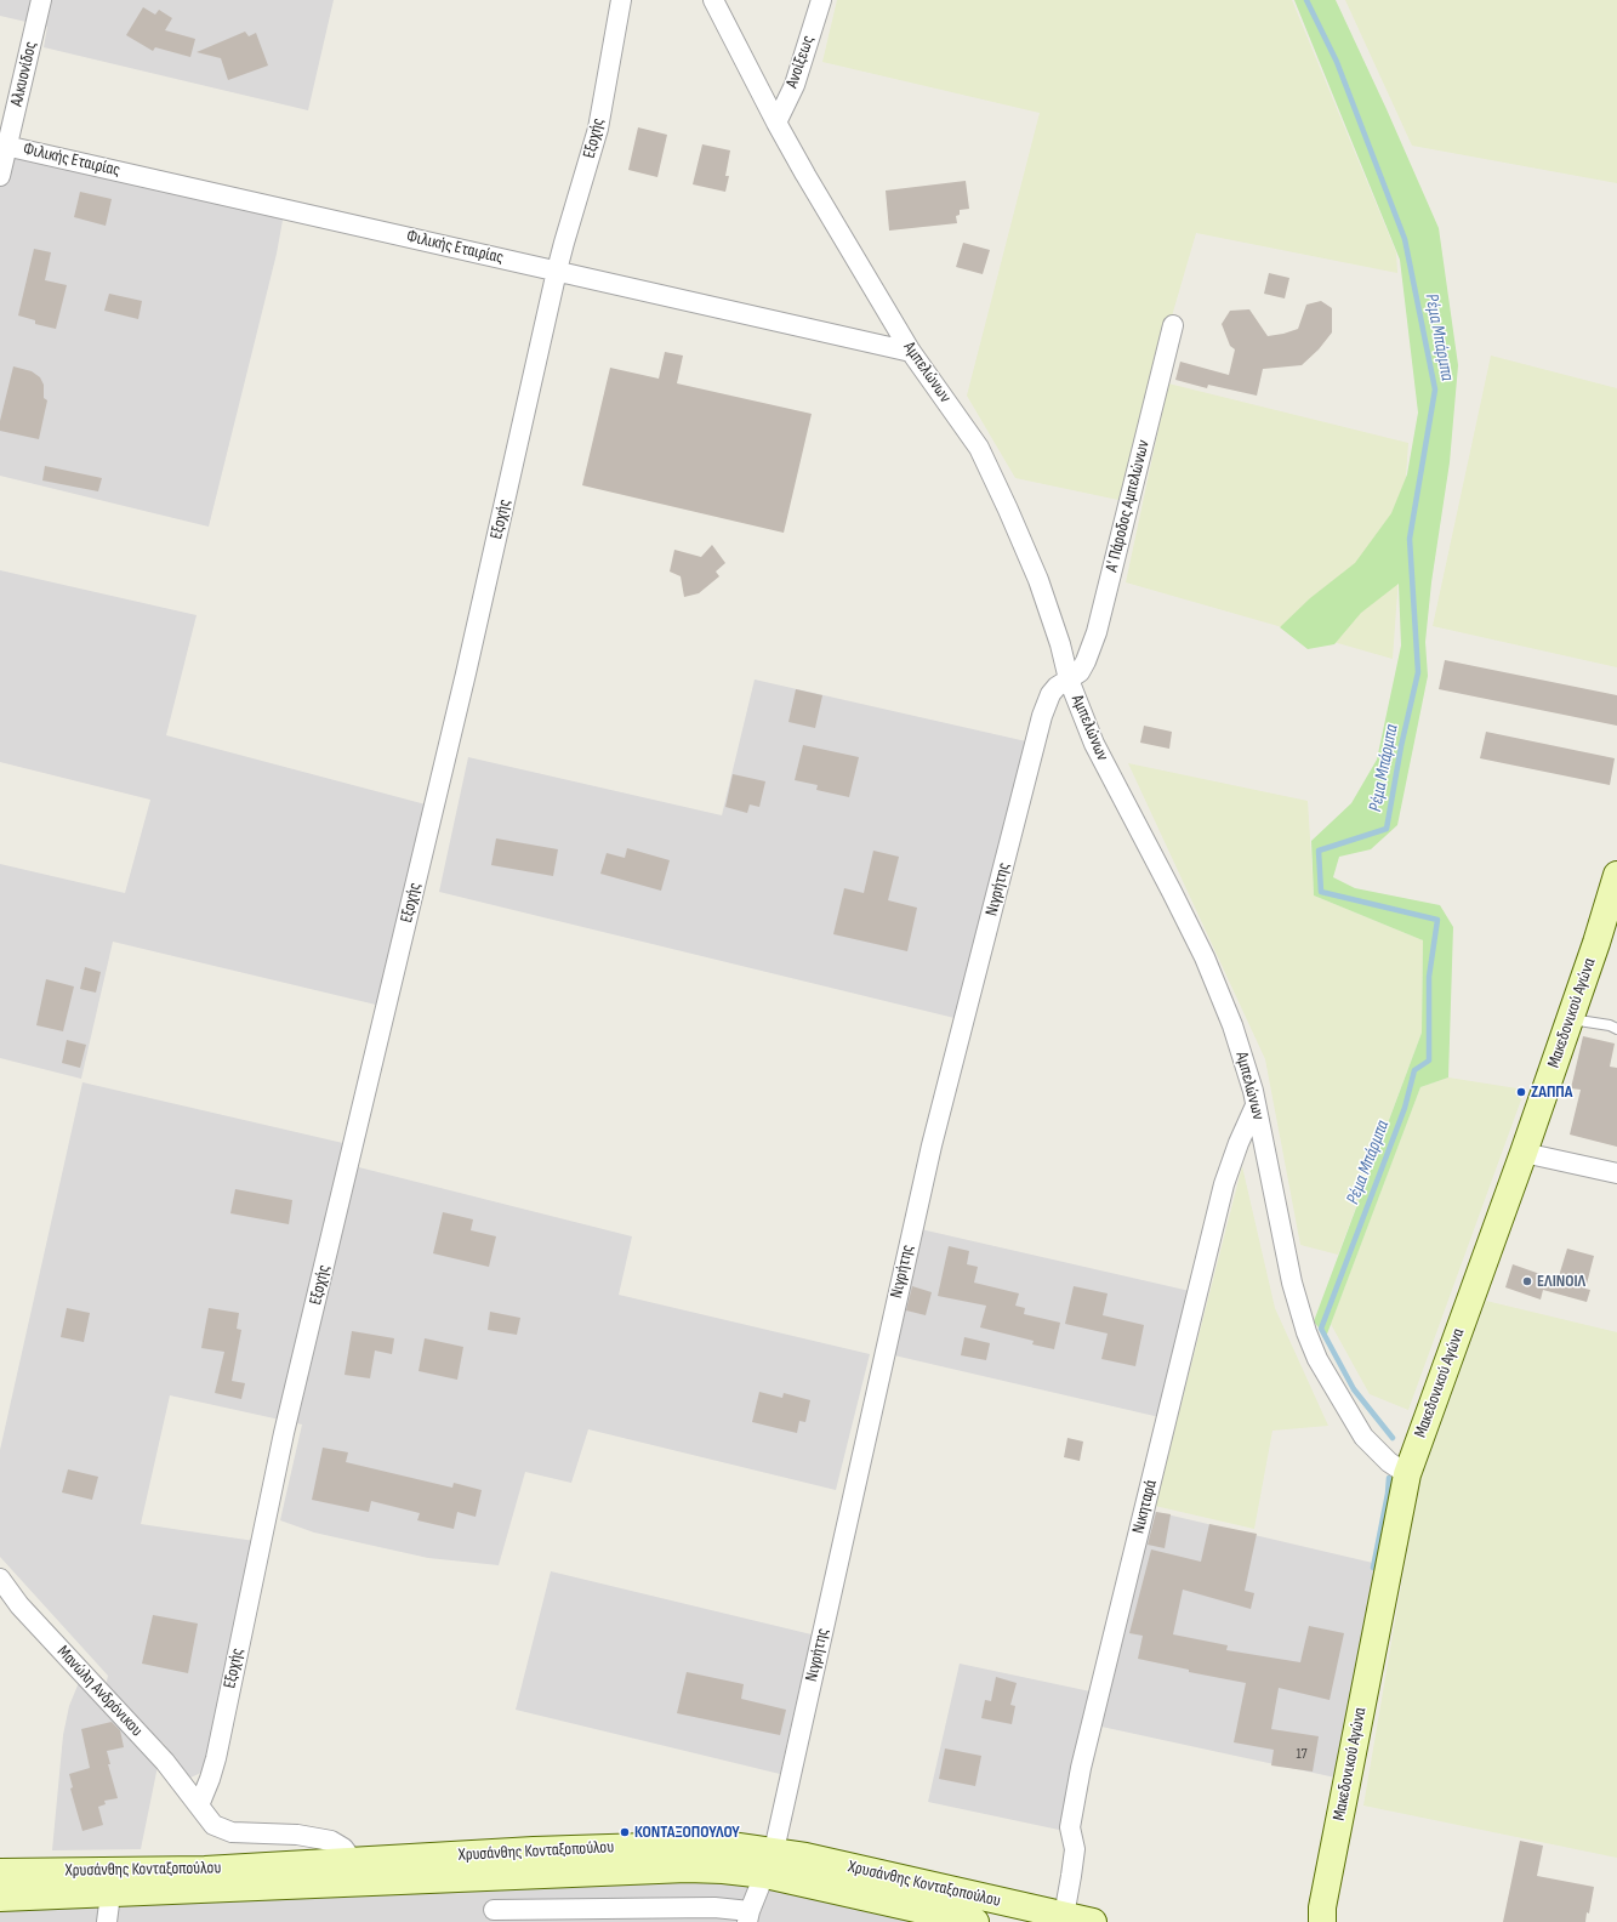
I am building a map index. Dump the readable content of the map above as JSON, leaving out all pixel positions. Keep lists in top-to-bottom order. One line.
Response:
{"streets":{"main road":["Μακεδονικού Αγώνα","Χρυσάνθης Κονταξοπούλου"],"street":["Ανοίξεως","Αλκυονίδος","Εξοχής","Φιλικής Εταιρίας","Αμπελώνων","Α' Πάροδος Αμπελώνων","Νιγρήτης","Νικηταρά","Μανώλη Ανδρόνικου"]},"crossings":[["Ανοίξεως","Αμπελώνων"],["Αλκυονίδος","Φιλικής Εταιρίας"],["Εξοχής","Φιλικής Εταιρίας"],["Εξοχής","Μανώλη Ανδρόνικου"],["Φιλικής Εταιρίας","Αμπελώνων"],["Αμπελώνων","Α' Πάροδος Αμπελώνων"],["Αμπελώνων","Νιγρήτης"],["Αμπελώνων","Μακεδονικού Αγώνα"],["Αμπελώνων","Νικηταρά"],["Α' Πάροδος Αμπελώνων","Νιγρήτης"],["Νιγρήτης","Χρυσάνθης Κονταξοπούλου"],["Νικηταρά","Χρυσάνθης Κονταξοπούλου"],["Μανώλη Ανδρόνικου","Χρυσάνθης Κονταξοπούλου"]],"water":["Ρέμα Μπάρμπα"],"places":["ΖΑΠΠΑ","ΕΛΙΝΟΙΛ","ΚΟΝΤΑΞΟΠΟΥΛΟΥ"],"house_numbers":["17"]}
